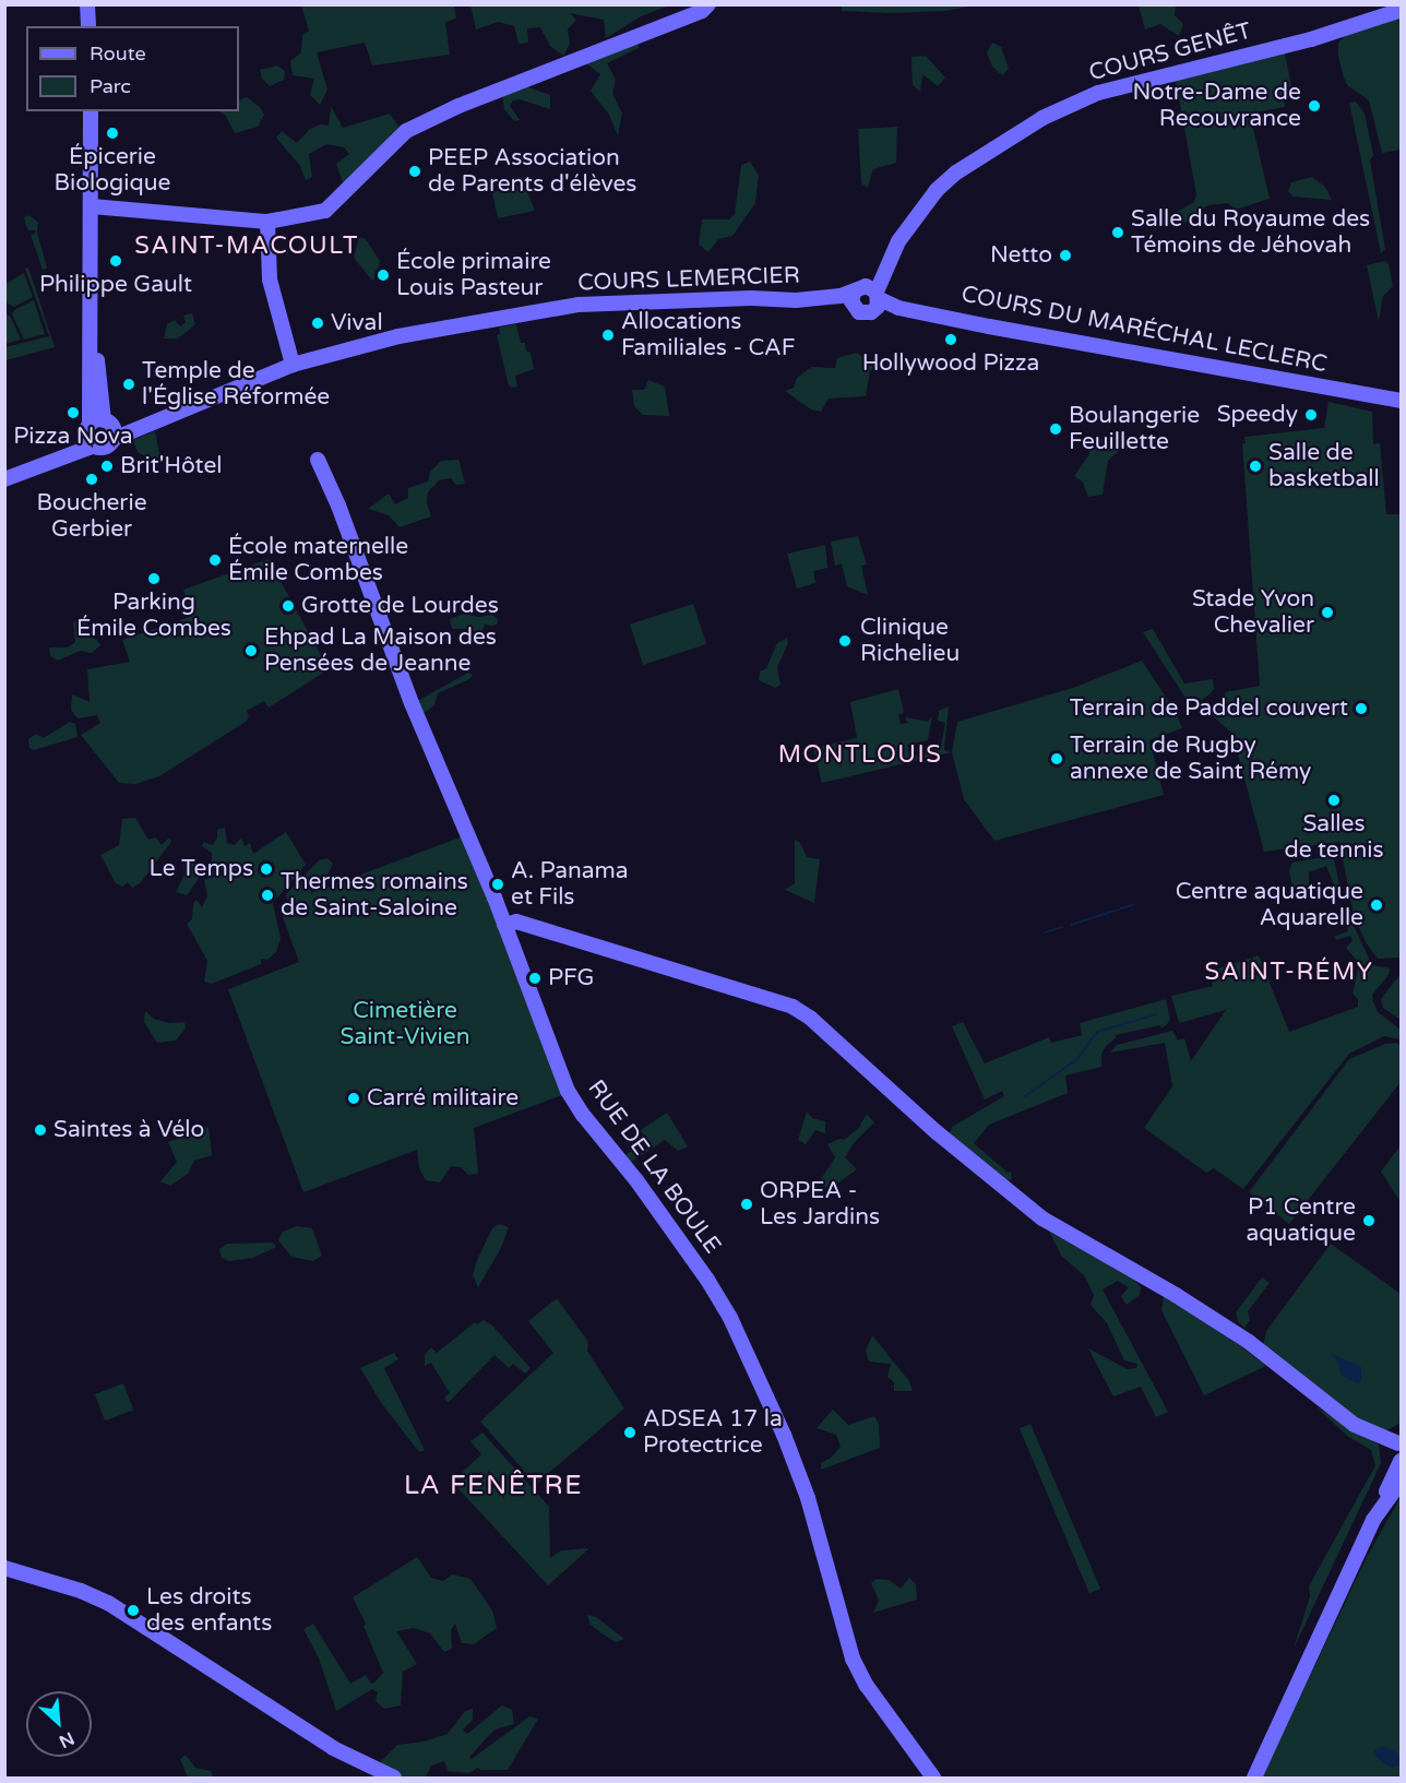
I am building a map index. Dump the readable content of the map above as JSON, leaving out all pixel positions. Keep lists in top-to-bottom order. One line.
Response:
{"streets":{"street":["COURS GENÊT","COURS LEMERCIER","COURS DU MARÉCHAL LECLERC","RUE DE LA BOULE"]},"crossings":[["COURS LEMERCIER","COURS DU MARÉCHAL LECLERC"]],"districts":["SAINT-MACOULT","MONTLOUIS","SAINT-RÉMY","LA FENÊTRE"],"parks":["Cimetière Saint-Vivien"],"places":["Notre-Dame de Recouvrance","Épicerie Biologique","PEEP Association de Parents d'élèves","Salle du Royaume des Témoins de Jéhovah","Netto","Philippe Gault","École primaire Louis Pasteur","Vival","Allocations Familiales - CAF","Hollywood Pizza","Temple de l'Église Réformée","Pizza Nova","Speedy","Boulangerie Feuillette","Brit'Hôtel","Salle de basketball","Boucherie Gerbier","École maternelle Émile Combes","Parking Émile Combes","Grotte de Lourdes","Stade Yvon Chevalier","Clinique Richelieu","Ehpad La Maison des Pensées de Jeanne","Terrain de Paddel couvert","Terrain de Rugby annexe de Saint Rémy","Salles de tennis","Le Temps","A. Panama et Fils","Thermes romains de Saint-Saloine","Centre aquatique Aquarelle","PFG","Carré militaire","Saintes à Vélo","ORPEA - Les Jardins","P1 Centre aquatique","ADSEA 17 la Protectrice","Les droits des enfants"],"legend":["Route","Parc"],"north":"bottom right"}
